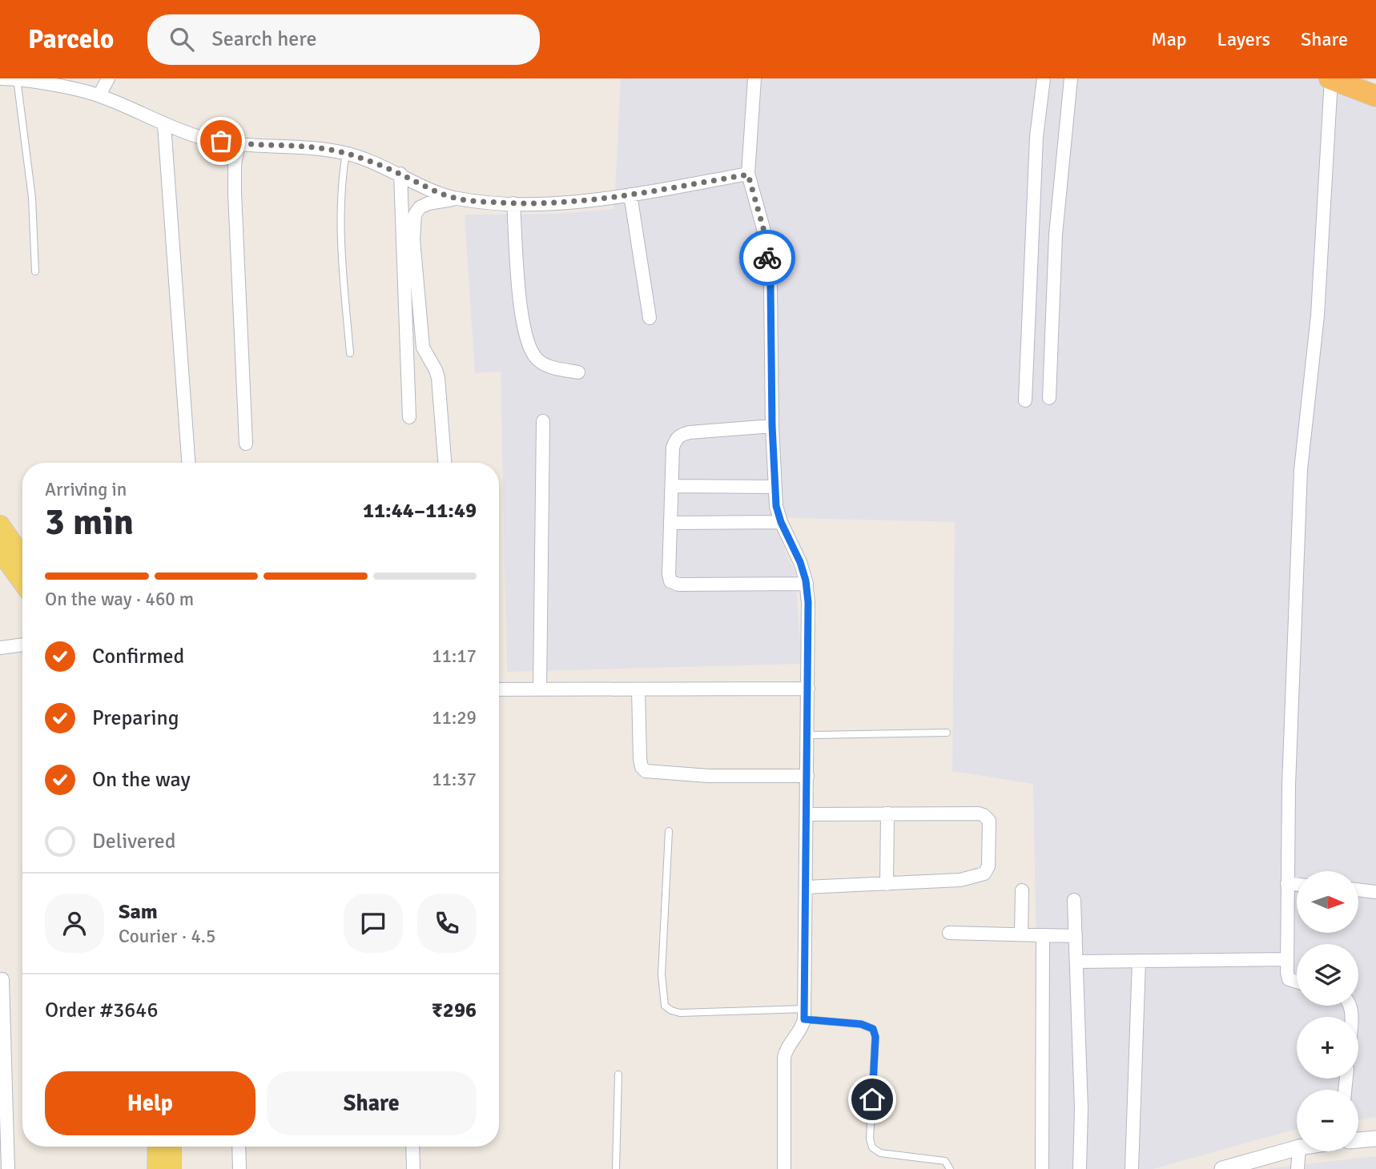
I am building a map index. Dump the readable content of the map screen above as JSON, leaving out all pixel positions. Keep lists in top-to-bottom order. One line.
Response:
{"north":"right","page":{"header":"Parcelo","search":"Search here","nav":["Map","Layers","Share"],"heading":["3 min","Arriving in","11:44–11:49"],"panel":["Sam","Courier · 4.5","Order #3646","₹296"],"bar":"On the way · 460 m","list":[["Confirmed","11:17"],["Preparing","11:29"],["On the way","11:37"],"Delivered"],"map_buttons":["+","−"],"buttons":["Help","Share"]}}
